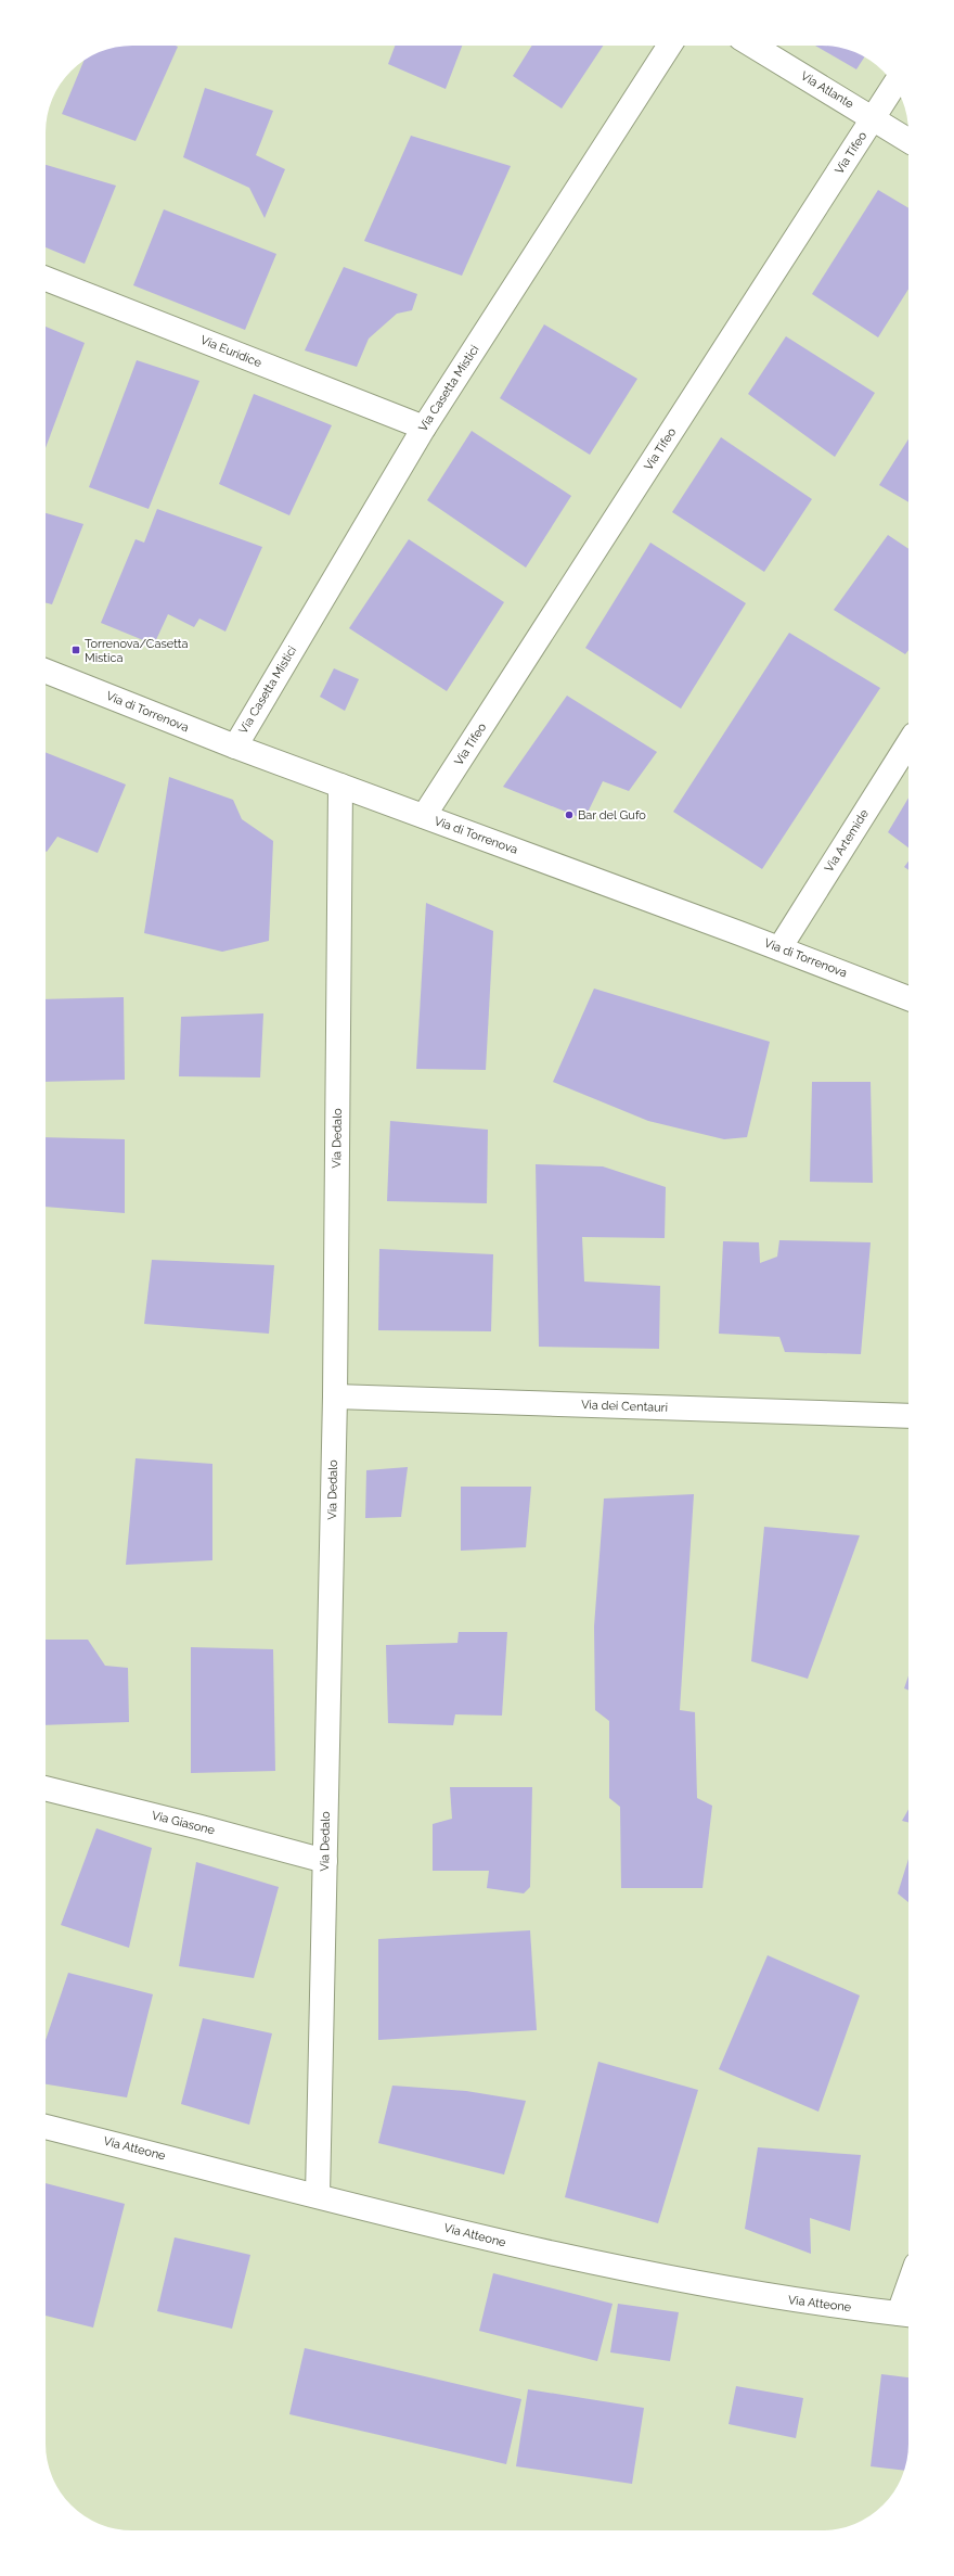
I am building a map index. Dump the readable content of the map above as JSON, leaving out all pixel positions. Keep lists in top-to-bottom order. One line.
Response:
{"streets":{"street":["Via Atlante","Via Tifeo","Via Euridice","Via Casetta Mistici","Via di Torrenova","Via Artemide","Via Dedalo","Via dei Centauri","Via Giasone","Via Atteone"]},"crossings":[["Via Atlante","Via Tifeo"],["Via Tifeo","Via di Torrenova"],["Via Euridice","Via Casetta Mistici"],["Via Casetta Mistici","Via di Torrenova"],["Via di Torrenova","Via Artemide"],["Via di Torrenova","Via Dedalo"],["Via Dedalo","Via dei Centauri"],["Via Dedalo","Via Giasone"],["Via Dedalo","Via Atteone"]],"places":{"transit":["Torrenova/Casetta Mistica"],"other":["Bar del Gufo"]}}
